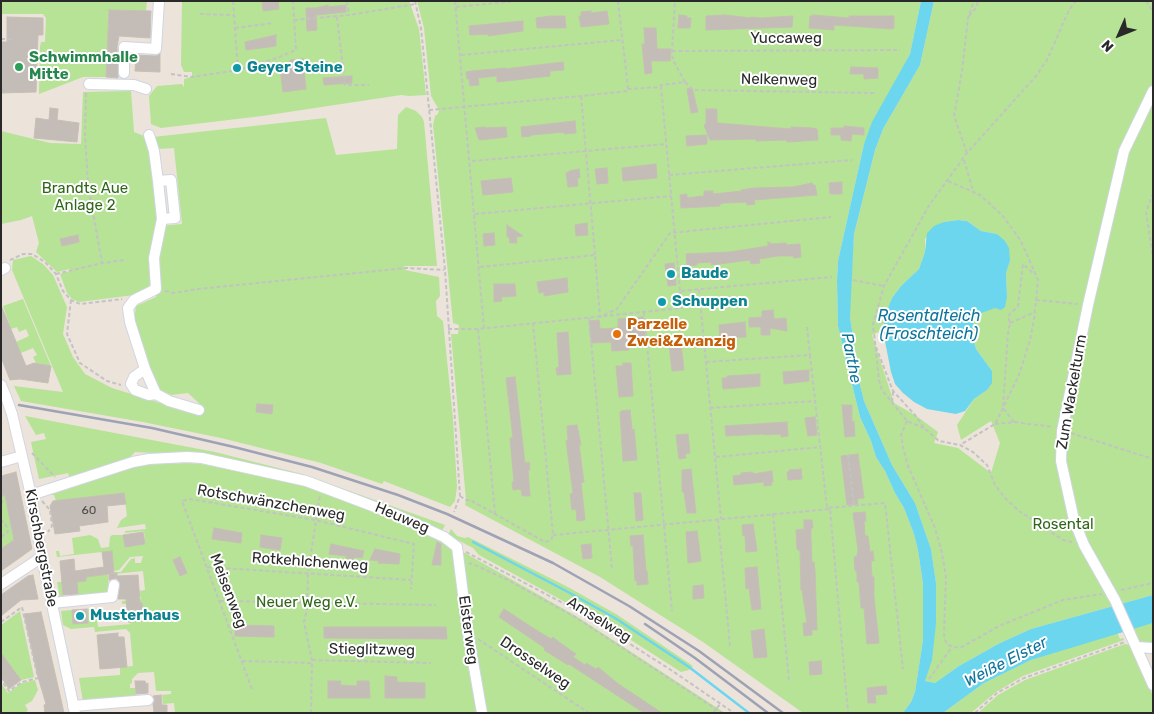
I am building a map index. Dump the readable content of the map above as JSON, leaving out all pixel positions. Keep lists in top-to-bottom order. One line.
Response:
{"streets":{"street":["Zum Wackelturm","Heuweg","Kirschbergstraße","Elsterweg"],"path":["Yuccaweg","Nelkenweg","Rotschwänzchenweg","Rotkehlchenweg","Meisenweg","Amselweg","Stieglitzweg","Drosselweg"]},"crossings":[["Rotschwänzchenweg","Rotkehlchenweg"],["Rotschwänzchenweg","Meisenweg"],["Heuweg","Kirschbergstraße"],["Heuweg","Elsterweg"],["Rotkehlchenweg","Meisenweg"],["Meisenweg","Stieglitzweg"],["Amselweg","Elsterweg"],["Elsterweg","Drosselweg"]],"water":["Rosentalteich (Froschteich)","Parthe","Weiße Elster"],"parks":["Brandts Aue Anlage 2","Rosental","Neuer Weg e.V."],"places":["Schwimmhalle Mitte","Geyer Steine","Baude","Schuppen","Parzelle Zwei&Zwanzig","Musterhaus"],"house_numbers":["60"],"north":"bottom left"}
